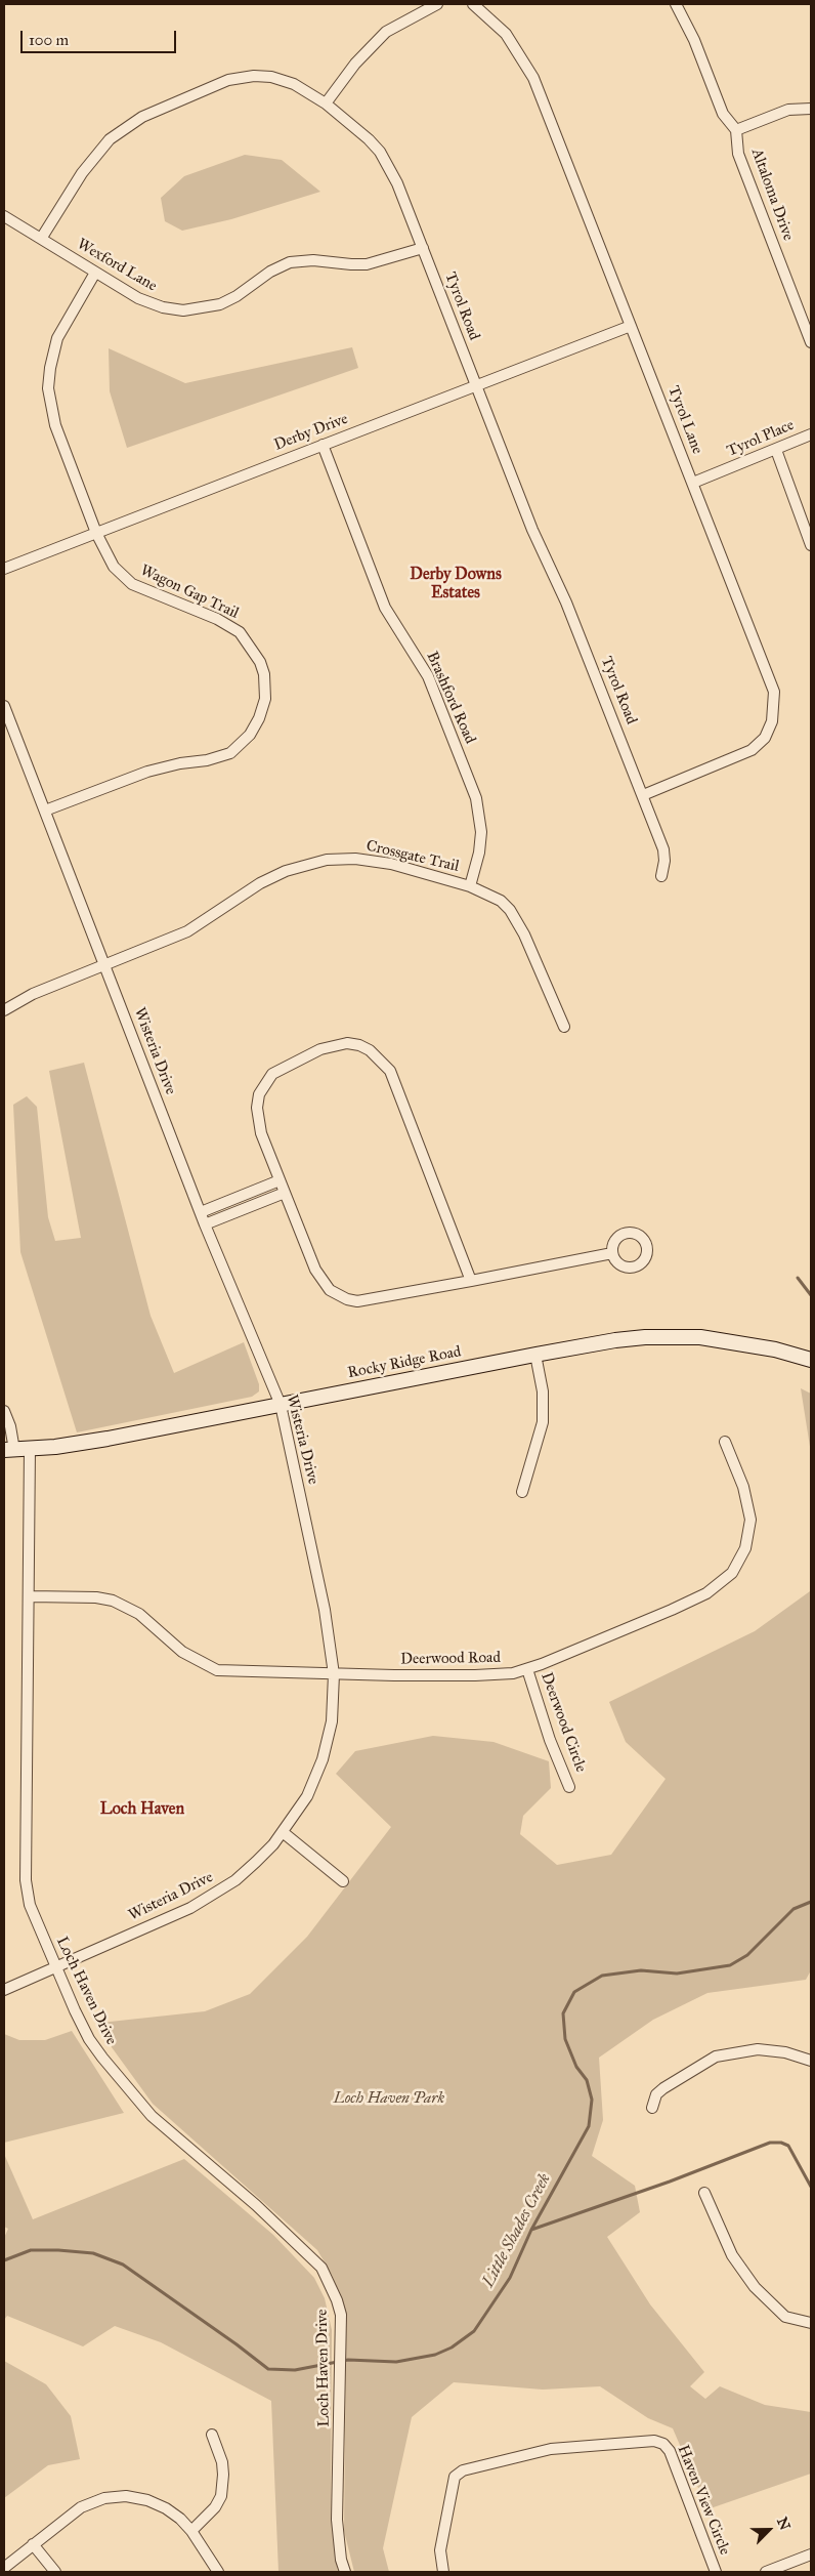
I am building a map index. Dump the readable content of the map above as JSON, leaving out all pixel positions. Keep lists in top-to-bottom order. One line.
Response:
{"streets":{"main road":["Rocky Ridge Road"],"street":["Altaloma Drive","Wexford Lane","Tyrol Road","Tyrol Lane","Derby Drive","Tyrol Place","Wagon Gap Trail","Brashford Road","Crossgate Trail","Wisteria Drive","Deerwood Road","Deerwood Circle","Loch Haven Drive","Haven View Circle"]},"crossings":[["Wexford Lane","Tyrol Road"],["Wexford Lane","Wagon Gap Trail"],["Tyrol Road","Tyrol Lane"],["Tyrol Road","Derby Drive"],["Tyrol Lane","Derby Drive"],["Tyrol Lane","Tyrol Place"],["Derby Drive","Wagon Gap Trail"],["Derby Drive","Brashford Road"],["Wagon Gap Trail","Wisteria Drive"],["Brashford Road","Crossgate Trail"],["Crossgate Trail","Wisteria Drive"],["Wisteria Drive","Rocky Ridge Road"],["Wisteria Drive","Deerwood Road"],["Wisteria Drive","Loch Haven Drive"],["Rocky Ridge Road","Loch Haven Drive"],["Deerwood Road","Deerwood Circle"],["Deerwood Road","Loch Haven Drive"]],"districts":["Derby Downs Estates","Loch Haven"],"water":["Little Shades Creek"],"parks":["Loch Haven Park"],"scale_bar":"100 m","north":"top right"}
